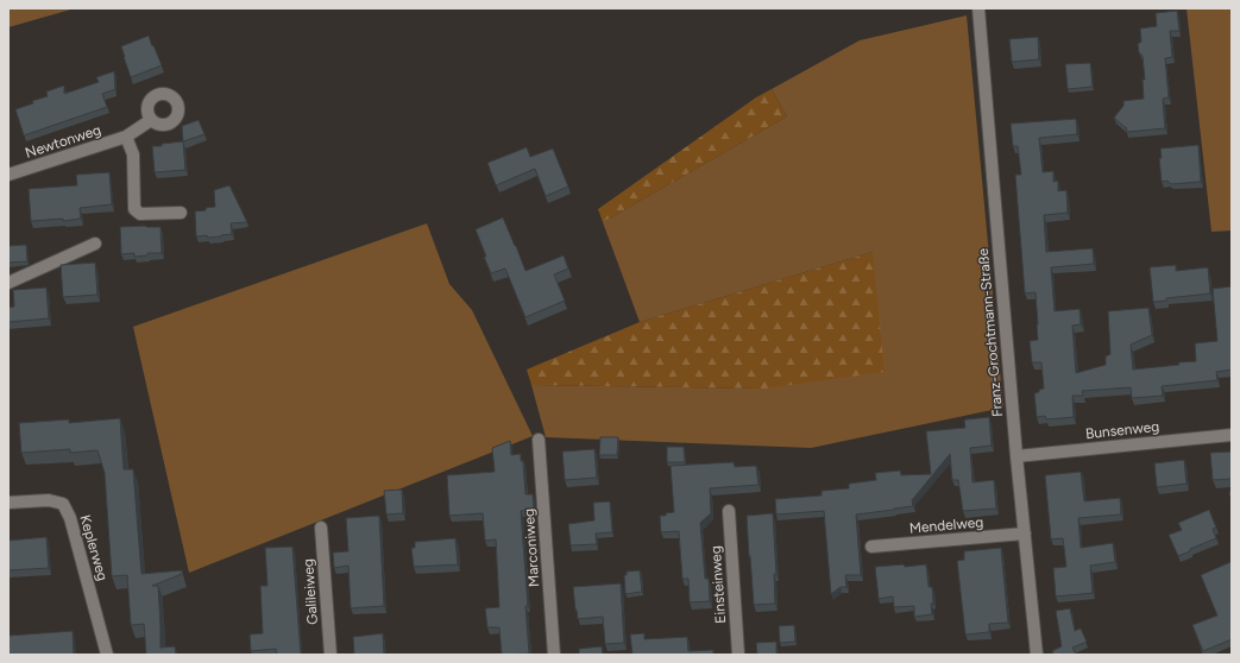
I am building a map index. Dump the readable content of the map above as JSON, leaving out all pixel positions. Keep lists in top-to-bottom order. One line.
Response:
{"streets":{"street":["Newtonweg","Franz-Grochtmann-Straße","Bunsenweg","Mendelweg","Keplerweg","Marconiweg","Einsteinweg","Galileiweg"]},"crossings":[["Franz-Grochtmann-Straße","Bunsenweg"],["Franz-Grochtmann-Straße","Mendelweg"]]}
